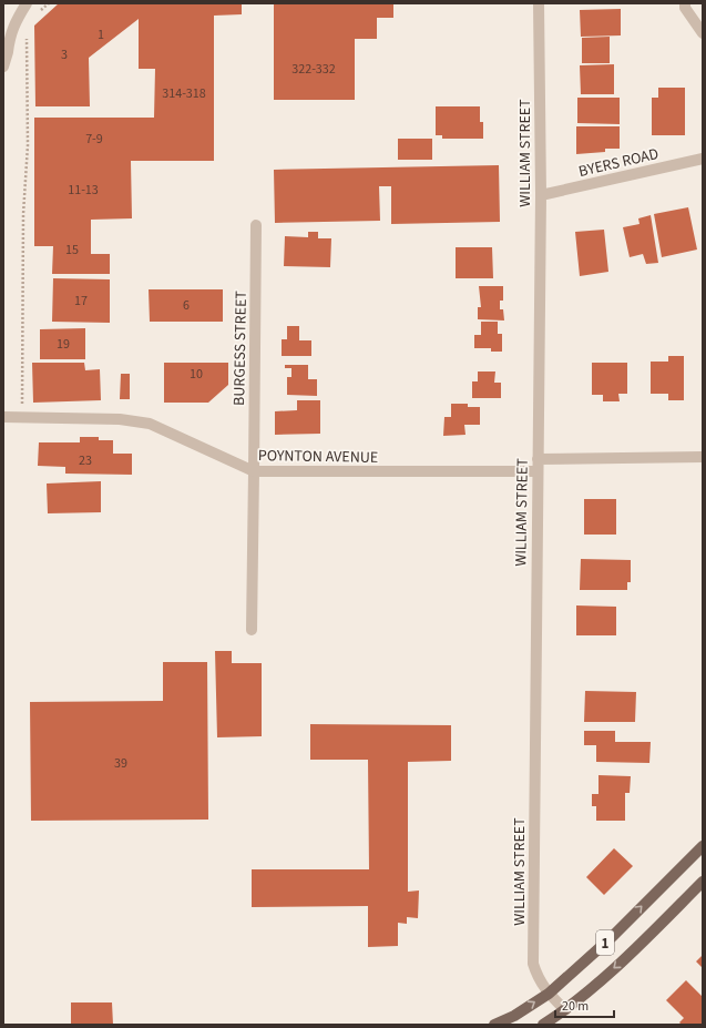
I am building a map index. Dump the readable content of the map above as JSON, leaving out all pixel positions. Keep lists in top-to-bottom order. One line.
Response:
{"streets":{"main road":["1"],"street":["WILLIAM STREET","BYERS ROAD","BURGESS STREET","POYNTON AVENUE"]},"crossings":[["WILLIAM STREET","BYERS ROAD"],["WILLIAM STREET","POYNTON AVENUE"],["WILLIAM STREET","1"],["BURGESS STREET","POYNTON AVENUE"]],"house_numbers":["1","3","322-332","314-318","7-9","11-13","15","17","6","19","10","23","39"],"scale_bar":"20 m"}
